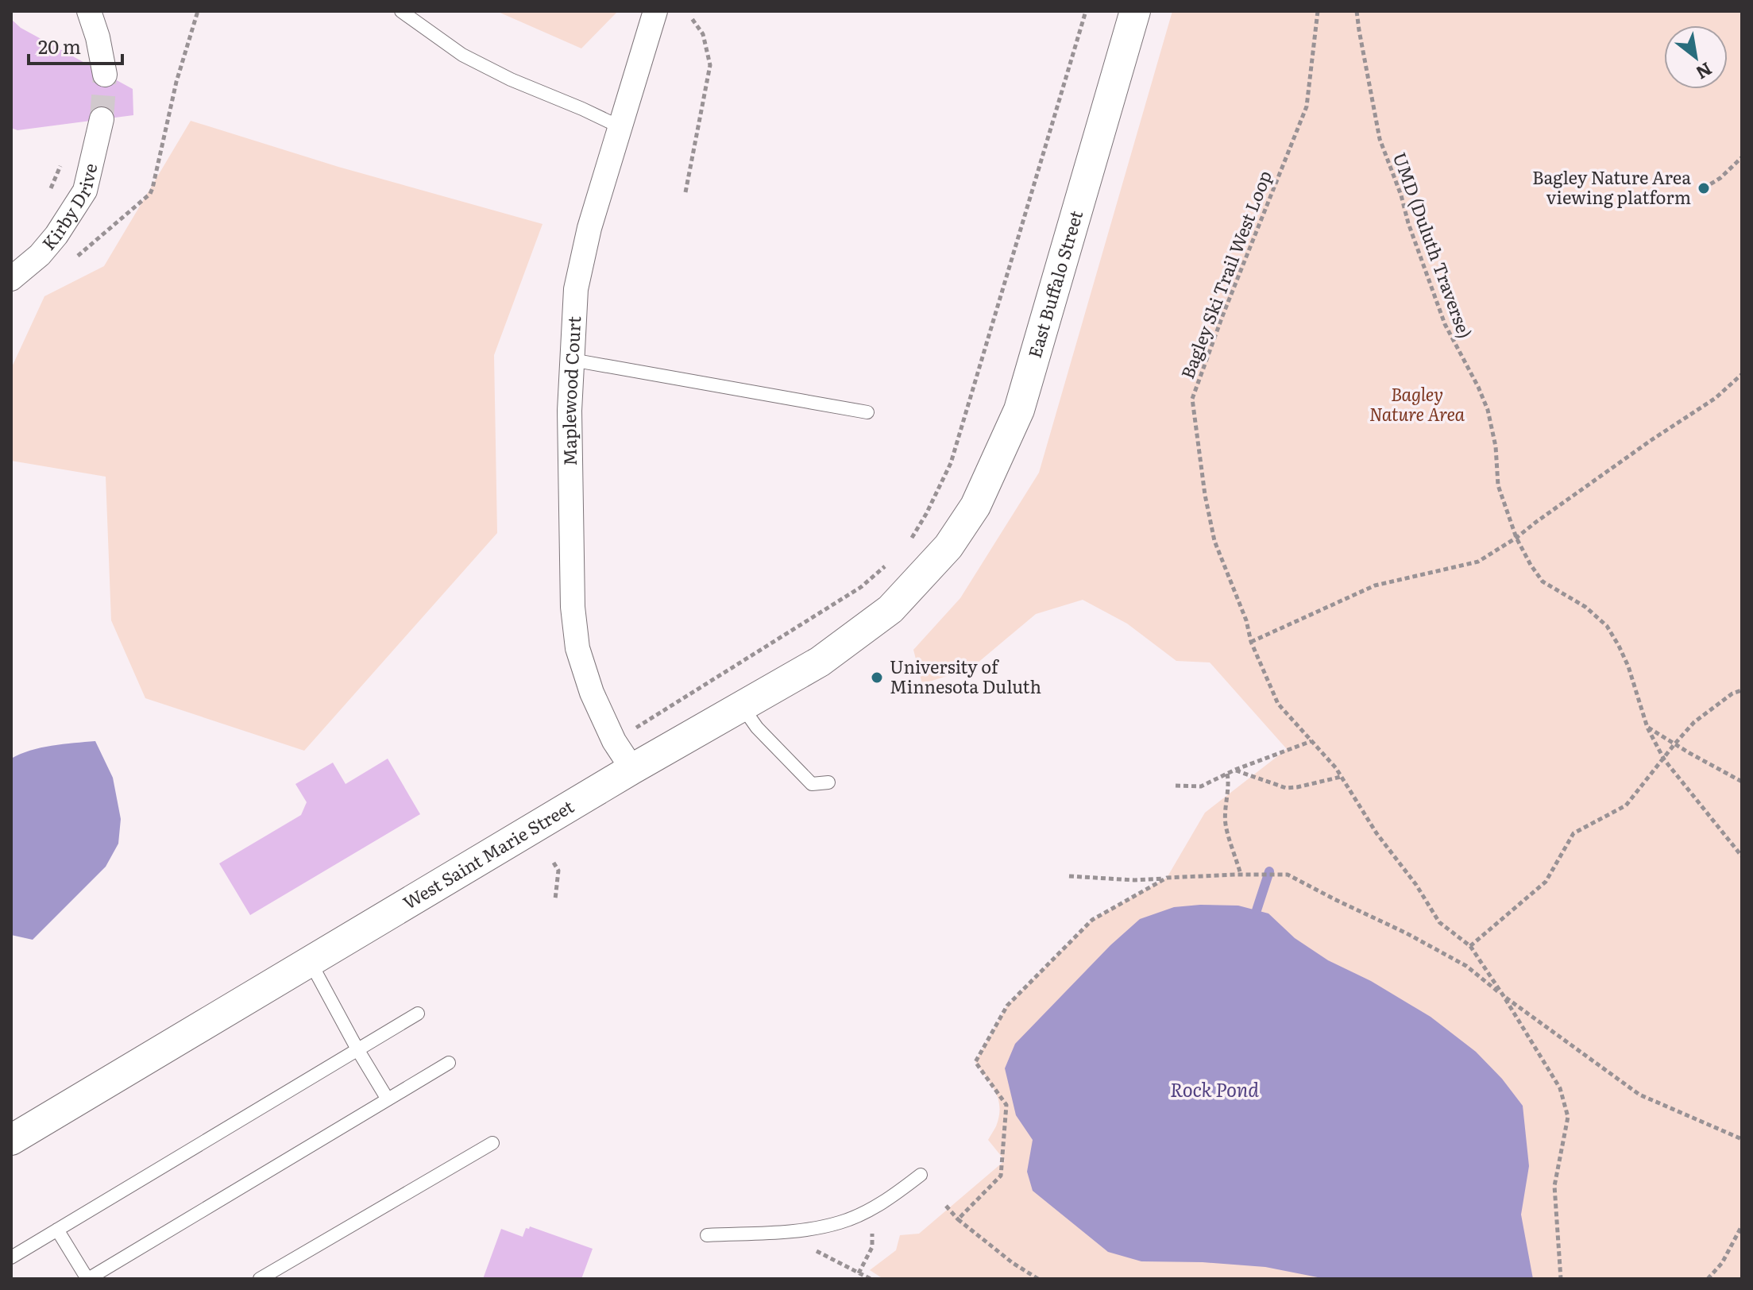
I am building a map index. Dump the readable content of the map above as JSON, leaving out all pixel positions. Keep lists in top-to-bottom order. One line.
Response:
{"streets":{"street":["Kirby Drive","East Buffalo Street","Maplewood Court","West Saint Marie Street"],"path":["UMD (Duluth Traverse)","Bagley Ski Trail West Loop"]},"crossings":[["East Buffalo Street","West Saint Marie Street"],["Maplewood Court","West Saint Marie Street"]],"water":["Rock Pond"],"parks":["Bagley Nature Area"],"places":["Bagley Nature Area viewing platform","University of Minnesota Duluth"],"scale_bar":"20 m","north":"bottom right"}
